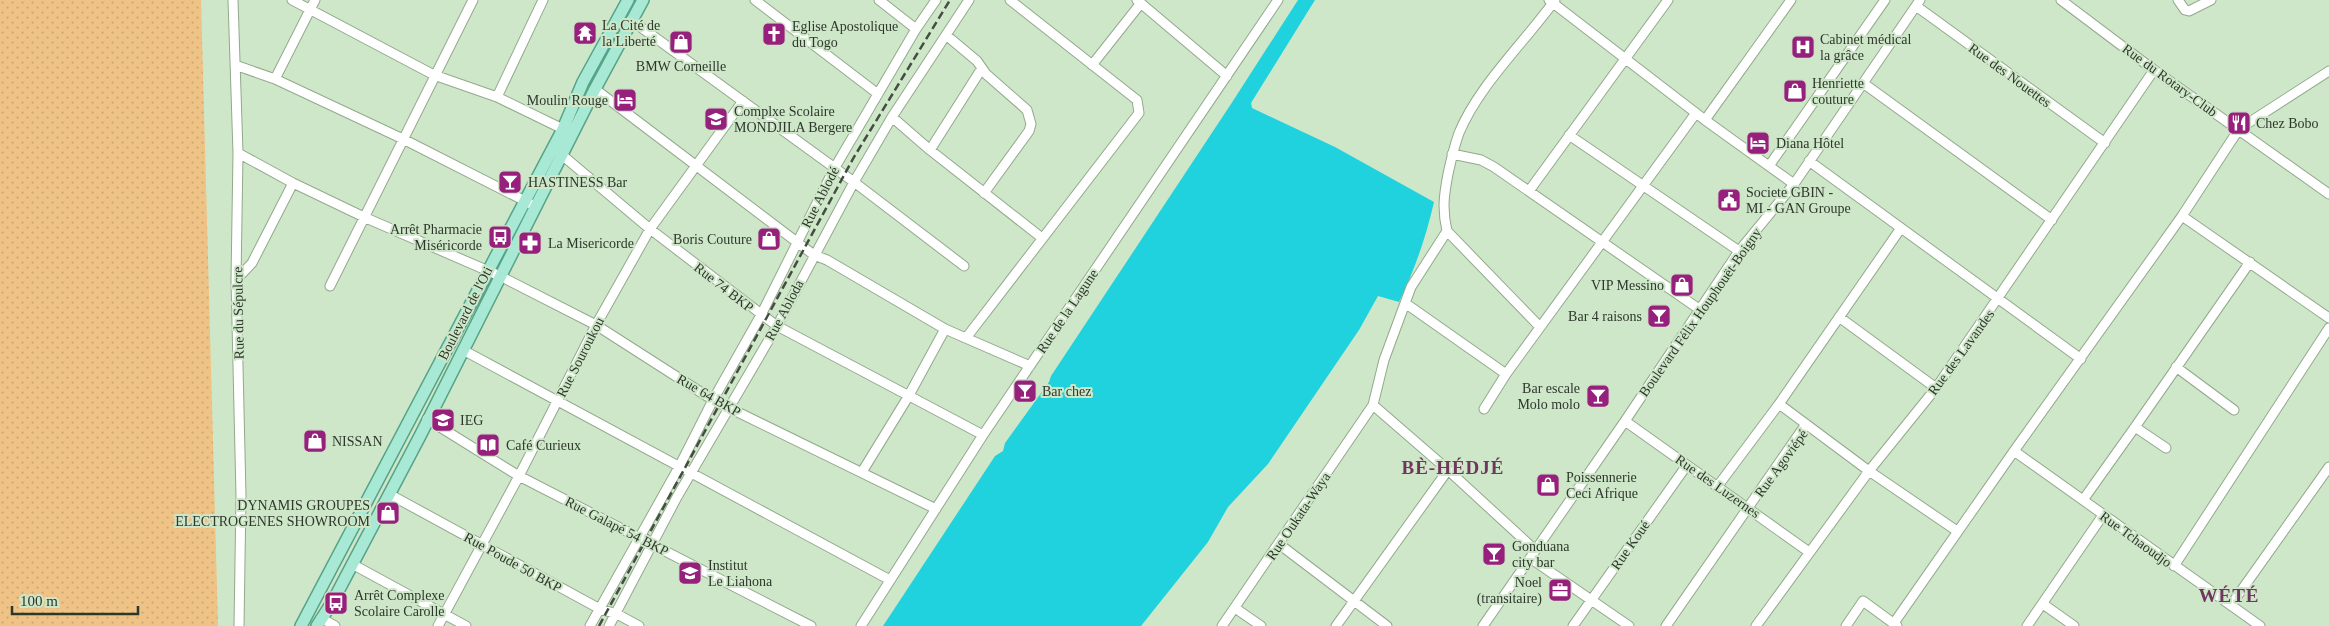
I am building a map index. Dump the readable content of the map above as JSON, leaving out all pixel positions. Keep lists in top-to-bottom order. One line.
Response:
{"streets":{"main road":["Boulevard de l'Oti"],"street":["Rue des Nouettes","Rue du Rotary-Club","Rue Ablodé","Rue 74 BKP","Rue Abloda","Rue de la Lagune","Boulevard Félix Houphouët-Boigny","Rue du Sépulcre","Rue des Lavandes","Rue Souroukou","Rue 64 BKP","Rue Agoviépé","Rue des Luzernes","Rue Oukata-Waya","Rue Galapé 54 BKP","Rue Tchaoudjo","Rue Koué","Rue Poude 50 BKP"]},"crossings":[["Rue des Nouettes","Boulevard Félix Houphouët-Boigny"],["Rue des Nouettes","Rue des Lavandes"],["Rue du Rotary-Club","Rue des Lavandes"],["Rue Ablodé","Rue 74 BKP"],["Rue Ablodé","Rue 64 BKP"],["Rue Ablodé","Rue Galapé 54 BKP"],["Rue Ablodé","Rue Poude 50 BKP"],["Rue 74 BKP","Rue Abloda"],["Rue 74 BKP","Rue de la Lagune"],["Rue 74 BKP","Boulevard de l'Oti"],["Rue 74 BKP","Rue Souroukou"],["Rue Abloda","Rue 64 BKP"],["Rue Abloda","Rue Galapé 54 BKP"],["Rue Abloda","Rue Poude 50 BKP"],["Rue de la Lagune","Rue 64 BKP"],["Boulevard Félix Houphouët-Boigny","Rue des Luzernes"],["Rue du Sépulcre","Rue 64 BKP"],["Boulevard de l'Oti","Rue 64 BKP"],["Boulevard de l'Oti","Rue Galapé 54 BKP"],["Boulevard de l'Oti","Rue Poude 50 BKP"],["Rue des Lavandes","Rue Agoviépé"],["Rue des Lavandes","Rue des Luzernes"],["Rue Souroukou","Rue 64 BKP"],["Rue Souroukou","Rue Galapé 54 BKP"],["Rue Souroukou","Rue Poude 50 BKP"],["Rue Agoviépé","Rue des Luzernes"],["Rue des Luzernes","Rue Koué"]],"districts":["BÈ-HÉDJÉ","WÉTÉ"],"places":{"temple":["La Cité de la Liberté"],"church":["Eglise Apostolique du Togo"],"shop":["BMW Corneille","Henriette couture","Boris Couture","VIP Messino","NISSAN","Poissennerie Ceci Afrique","DYNAMIS GROUPES ELECTROGENES SHOWROOM"],"hospital":["Cabinet médical la grâce"],"hotel":["Moulin Rouge","Diana Hôtel"],"school or university":["Complxe Scolaire MONDJILA Bergere","IEG","Institut Le Liahona"],"restaurant":["Chez Bobo"],"bar":["HASTINESS Bar","Bar 4 raisons","Bar chez","Bar escale Molo molo","Gonduana city bar"],"public building":["Societe GBIN - MI - GAN Groupe"],"bus stop":["Arrêt Pharmacie Miséricorde","Arrêt Complexe Scolaire Carolle"],"pharmacy":["La Misericorde"],"library":["Café Curieux"],"office":["Noel (transitaire)"]},"scale_bar":"100 m"}
